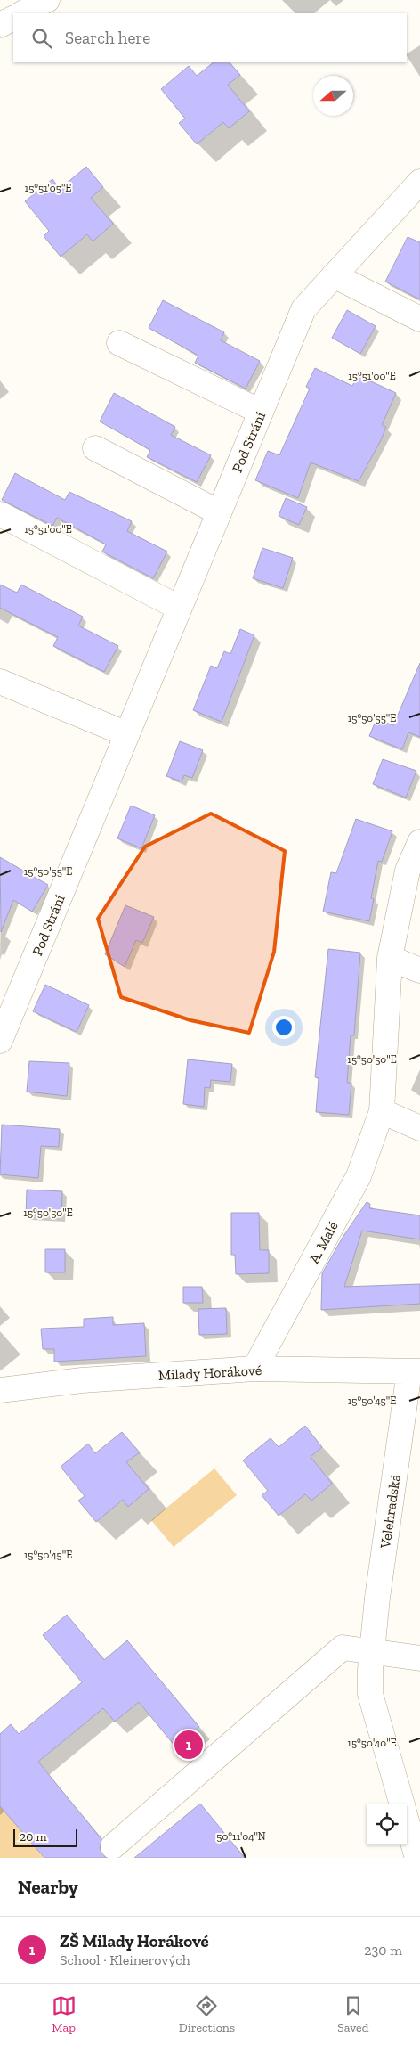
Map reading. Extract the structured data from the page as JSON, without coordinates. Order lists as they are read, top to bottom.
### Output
{
  "streets": {
    "street": [
      "Pod Strání",
      "A. Malé",
      "Milady Horákové",
      "Velehradská"
    ]
  },
  "crossings": [
    ["A. Malé", "Milady Horákové"],
    ["Milady Horákové", "Velehradská"]
  ],
  "scale_bar": "20 m",
  "north": "left",
  "page": {
    "search": "Search here",
    "pins": "1",
    "scale": "20 m",
    "heading": "Nearby",
    "list": [
      {
        "mark": "1",
        "name": "ZŠ Milady Horákové",
        "note": "School · Kleinerových",
        "value": "230 m"
      }
    ],
    "nav": ["Map", "Directions", "Saved"]
  },
  "coordinates": [
    "15°51'05\"E",
    "15°51'00\"E",
    "15°50'55\"E",
    "15°50'50\"E",
    "15°50'45\"E",
    "15°50'40\"E",
    "50°11'04\"N"
  ]
}
